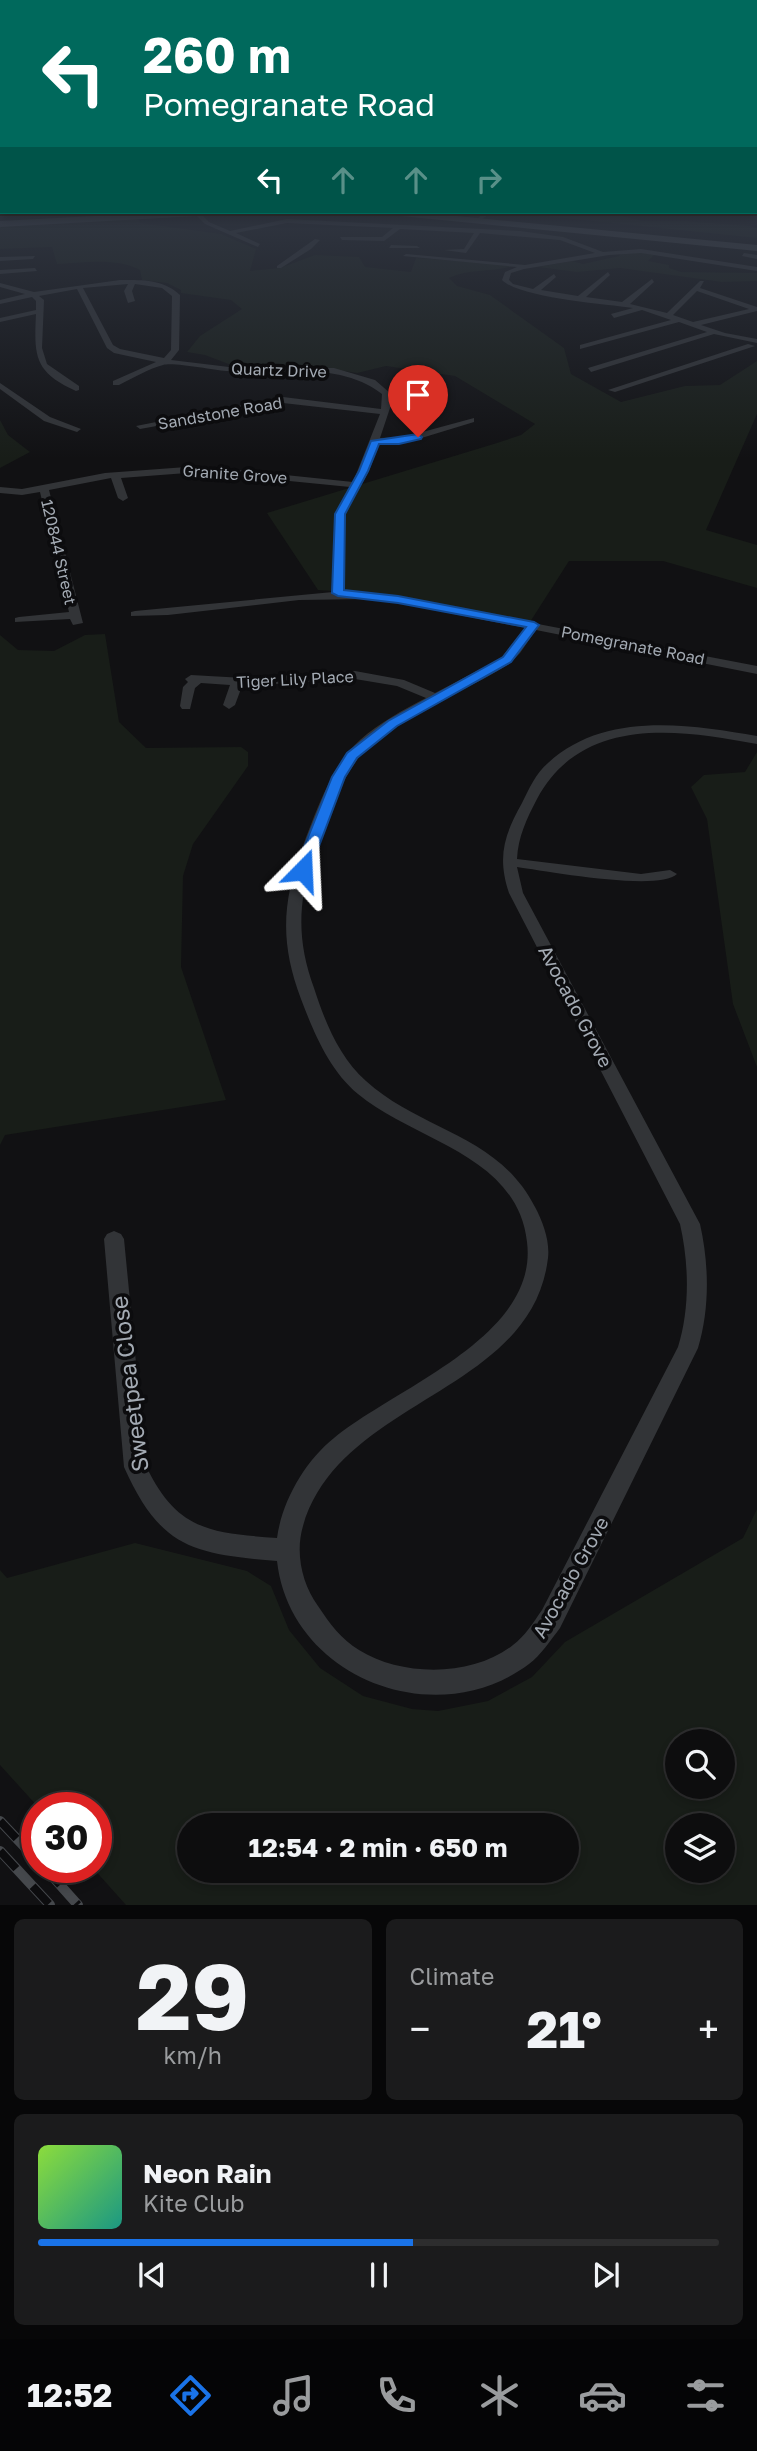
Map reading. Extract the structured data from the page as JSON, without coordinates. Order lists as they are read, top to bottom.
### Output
{
  "streets": {
    "street": [
      "Quartz Drive",
      "Sandstone Road",
      "Granite Grove",
      "120844 Street",
      "Pomegranate Road",
      "Tiger Lily Place",
      "Avocado Grove",
      "Sweetpea Close"
    ]
  },
  "crossings": [
    ["Granite Grove", "120844 Street"],
    ["Pomegranate Road", "Avocado Grove"],
    ["Tiger Lily Place", "Avocado Grove"],
    ["Avocado Grove", "Sweetpea Close"]
  ],
  "page": {
    "turn": ["260 m", "Pomegranate Road"],
    "limit": "30",
    "trip": "12:54 · 2 min · 650 m",
    "tile": [
      ["29", "km/h"],
      "Climate"
    ],
    "heat": ["−", "21°", "+"],
    "song": ["Neon Rain", "Kite Club"],
    "tabs": "12:52"
  }
}
